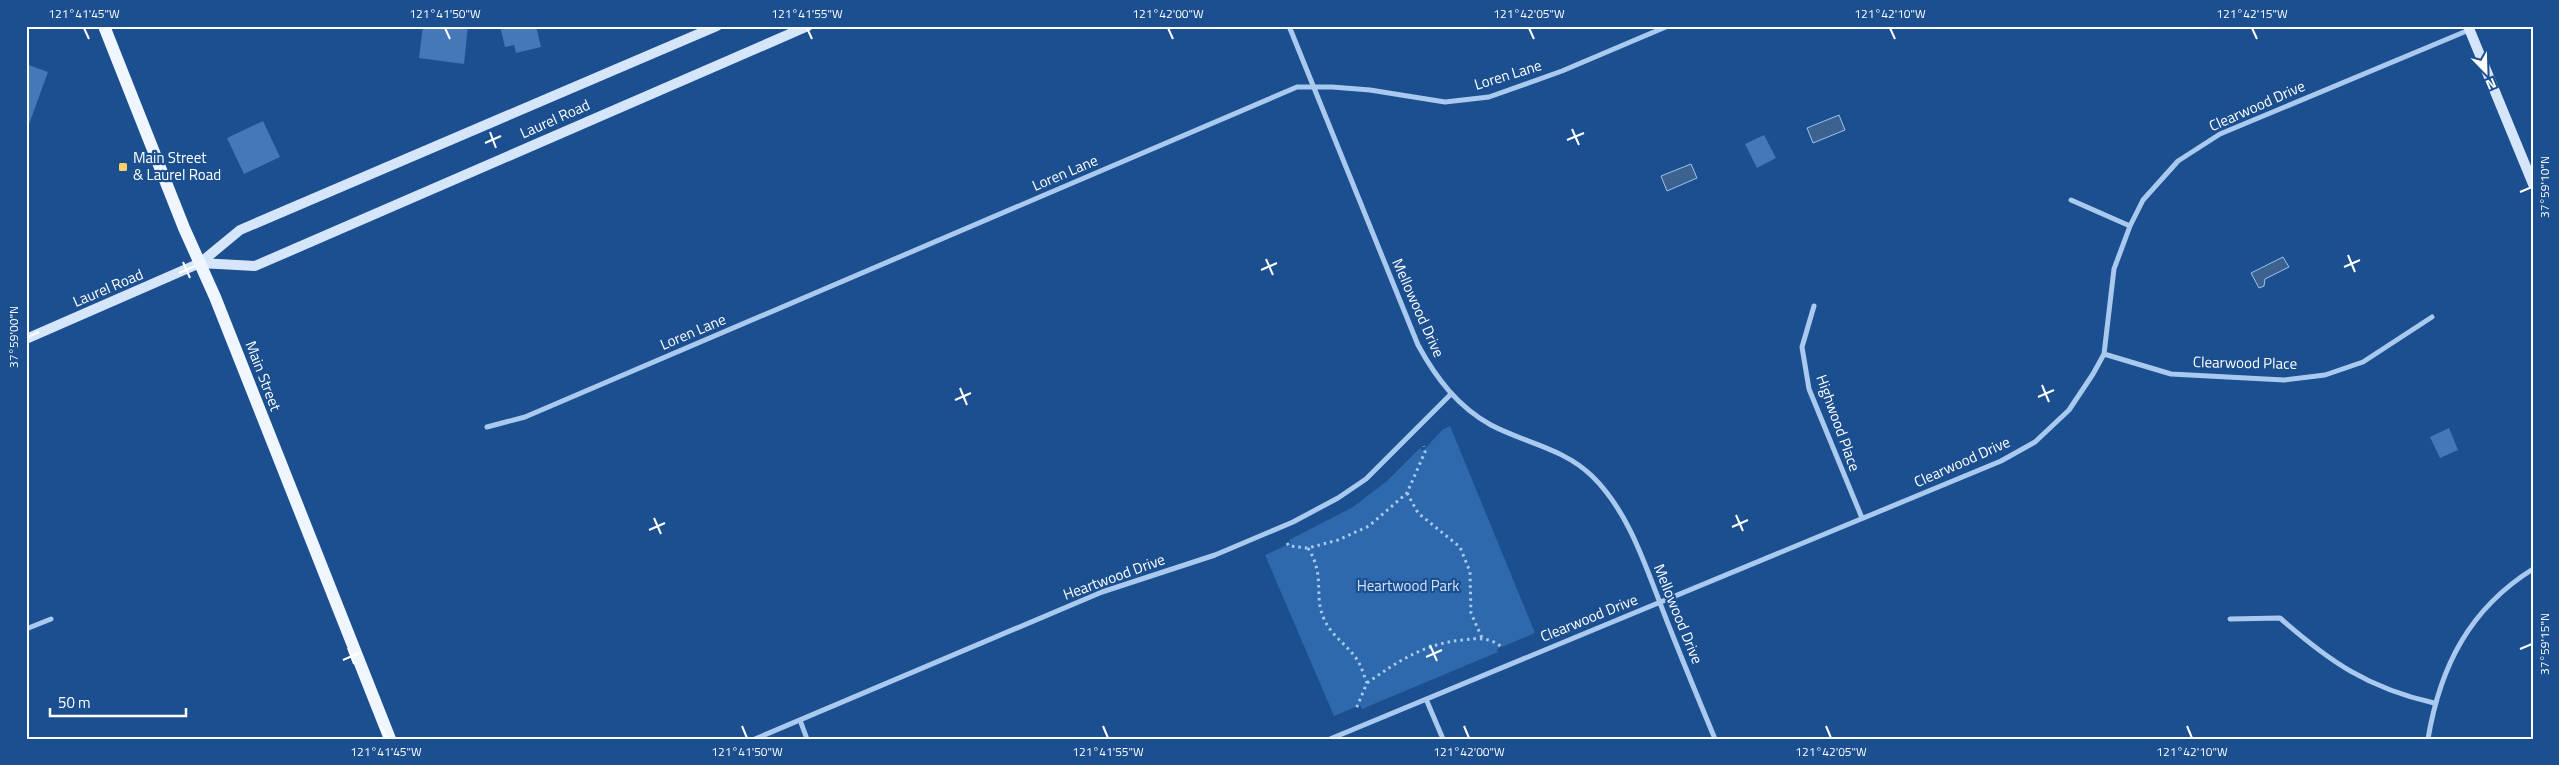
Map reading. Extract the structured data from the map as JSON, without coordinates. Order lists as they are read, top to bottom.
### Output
{
  "streets": {
    "main road": ["Laurel Road", "Main Street"],
    "street": [
      "Loren Lane",
      "Clearwood Drive",
      "Mellowood Drive",
      "Clearwood Place",
      "Highwood Place",
      "Heartwood Drive"
    ]
  },
  "crossings": [
    ["Loren Lane", "Mellowood Drive"],
    ["Clearwood Drive", "Mellowood Drive"],
    ["Clearwood Drive", "Clearwood Place"],
    ["Clearwood Drive", "Highwood Place"],
    ["Laurel Road", "Main Street"],
    ["Mellowood Drive", "Heartwood Drive"]
  ],
  "parks": ["Heartwood Park"],
  "places": {
    "transit": ["Main Street & Laurel Road"]
  },
  "scale_bar": "50 m",
  "north": "bottom right",
  "coordinates": [
    "121°41'45\"W",
    "121°41'50\"W",
    "121°41'55\"W",
    "121°42'00\"W",
    "121°42'05\"W",
    "121°42'10\"W",
    "121°42'15\"W",
    "37°59'10\"N",
    "37°59'00\"N",
    "37°59'15\"N"
  ]
}
